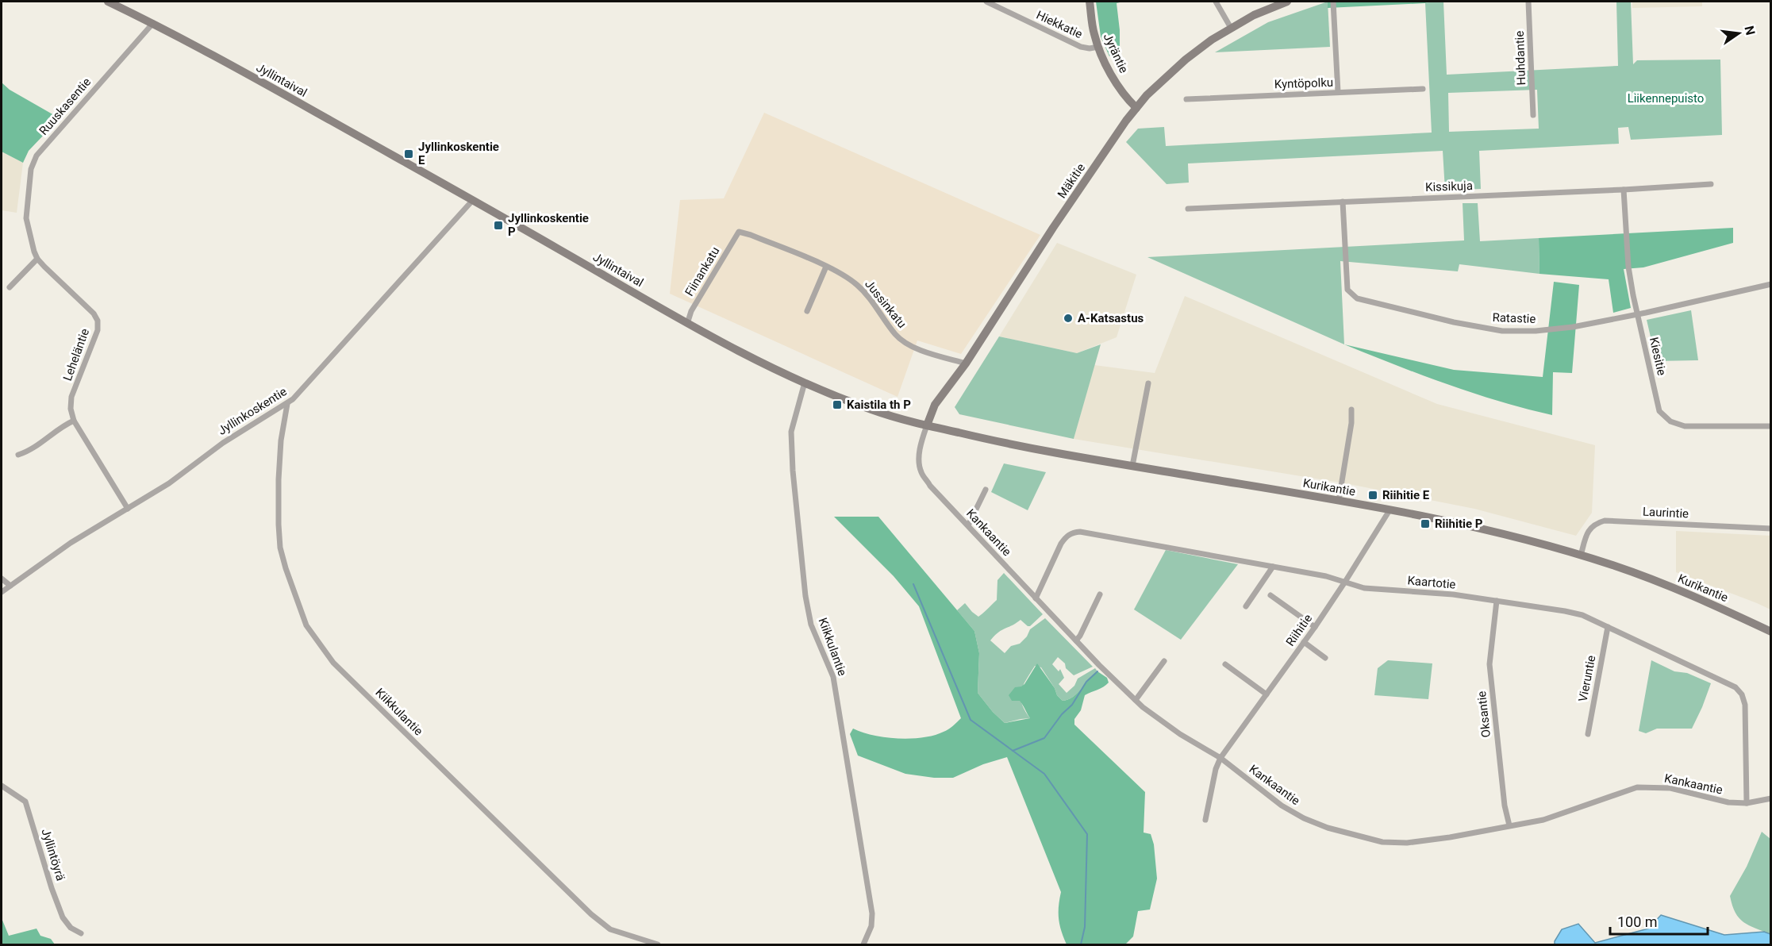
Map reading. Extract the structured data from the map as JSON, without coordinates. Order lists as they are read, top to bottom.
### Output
{
  "streets": {
    "street": [
      "Hiekkatie",
      "Jyräntie",
      "Huhdantie",
      "Jyllintaival",
      "Kyntöpolku",
      "Ruuskasentie",
      "Mäkitie",
      "Kissikuja",
      "Fiinankatu",
      "Jussinkatu",
      "Ratastie",
      "Leheläntie",
      "Kiesitie",
      "Jyllinkoskentie",
      "Kurikantie",
      "Laurintie",
      "Kankaantie",
      "Kaartotie",
      "Riihitie",
      "Kiikkulantie",
      "Vieruntie",
      "Oksantie",
      "Jyllintöyrä"
    ]
  },
  "crossings": [
    ["Hiekkatie", "Jyräntie"],
    ["Jyräntie", "Mäkitie"],
    ["Jyllintaival", "Ruuskasentie"],
    ["Jyllintaival", "Mäkitie"],
    ["Jyllintaival", "Fiinankatu"],
    ["Jyllintaival", "Jyllinkoskentie"],
    ["Jyllintaival", "Kurikantie"],
    ["Jyllintaival", "Kankaantie"],
    ["Jyllintaival", "Kiikkulantie"],
    ["Ruuskasentie", "Leheläntie"],
    ["Mäkitie", "Jussinkatu"],
    ["Mäkitie", "Kurikantie"],
    ["Mäkitie", "Kankaantie"],
    ["Kissikuja", "Ratastie"],
    ["Kissikuja", "Kiesitie"],
    ["Fiinankatu", "Jussinkatu"],
    ["Ratastie", "Kiesitie"],
    ["Leheläntie", "Jyllinkoskentie"],
    ["Jyllinkoskentie", "Kiikkulantie"],
    ["Kurikantie", "Laurintie"],
    ["Kurikantie", "Kankaantie"],
    ["Kurikantie", "Riihitie"],
    ["Kankaantie", "Kaartotie"],
    ["Kankaantie", "Riihitie"],
    ["Kankaantie", "Oksantie"],
    ["Kaartotie", "Riihitie"],
    ["Kaartotie", "Vieruntie"],
    ["Kaartotie", "Oksantie"]
  ],
  "parks": ["Liikennepuisto"],
  "places": {
    "transit": [
      "Jyllinkoskentie E",
      "Jyllinkoskentie P",
      "Kaistila th P",
      "Riihitie E",
      "Riihitie P"
    ],
    "other": ["A-Katsastus"]
  },
  "scale_bar": "100 m",
  "north": "right"
}
